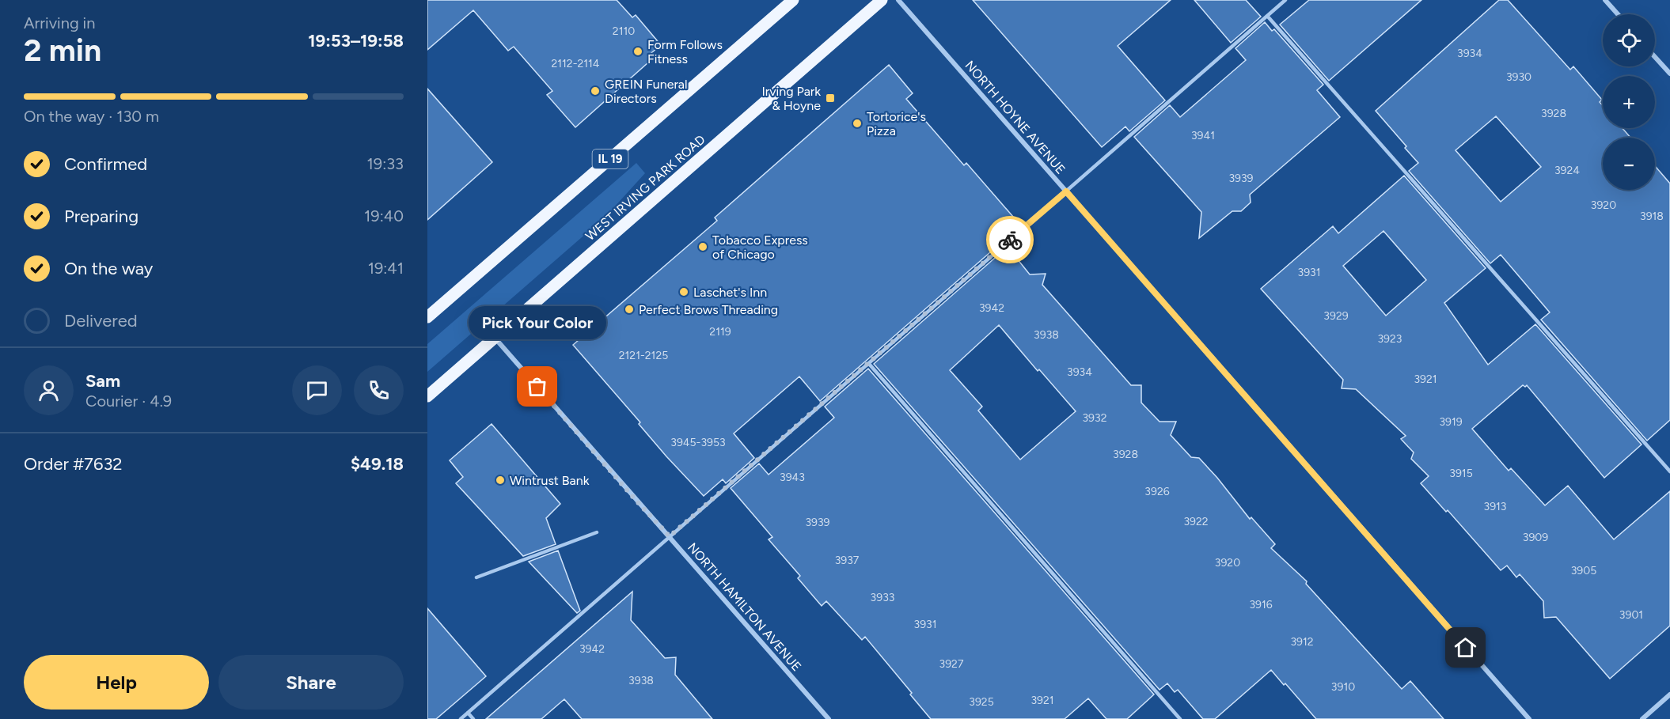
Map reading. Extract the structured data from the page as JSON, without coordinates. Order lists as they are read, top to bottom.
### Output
{
  "streets": {
    "main road": ["IL 19", "WEST IRVING PARK ROAD"],
    "street": ["NORTH HOYNE AVENUE", "NORTH HAMILTON AVENUE"]
  },
  "crossings": [
    ["WEST IRVING PARK ROAD", "NORTH HAMILTON AVENUE"]
  ],
  "places": {
    "other": [
      "Form Follows Fitness",
      "GREIN Funeral Directors",
      "Tortorice's Pizza",
      "Tobacco Express of Chicago",
      "Laschet's Inn",
      "Perfect Brows Threading",
      "Pick Your Color",
      "Wintrust Bank"
    ],
    "transit": ["Irving Park & Hoyne"]
  },
  "house_numbers": [
    "2110",
    "3934",
    "2112-2114",
    "3930",
    "3928",
    "3941",
    "3924",
    "3939",
    "3920",
    "3918",
    "3931",
    "3942",
    "3929",
    "2119",
    "3938",
    "3923",
    "2121-2125",
    "3934",
    "3921",
    "3932",
    "3919",
    "3945-3953",
    "3928",
    "3915",
    "3943",
    "3926",
    "3913",
    "3922",
    "3939",
    "3909",
    "3937",
    "3920",
    "3905",
    "3933",
    "3916",
    "3901",
    "3931",
    "3912",
    "3942",
    "3927",
    "3938",
    "3910",
    "3921",
    "3925"
  ],
  "page": {
    "heading": ["2 min", "Arriving in", "19:53–19:58"],
    "panel": [
      "Sam",
      "Courier · 4.9",
      "Order #7632",
      "$49.18"
    ],
    "map_buttons": ["+", "−"],
    "bar": "On the way · 130 m",
    "list": [
      ["Confirmed", "19:33"],
      ["Preparing", "19:40"],
      ["On the way", "19:41"],
      "Delivered"
    ],
    "bubble": "Pick Your Color",
    "buttons": ["Help", "Share"]
  }
}
